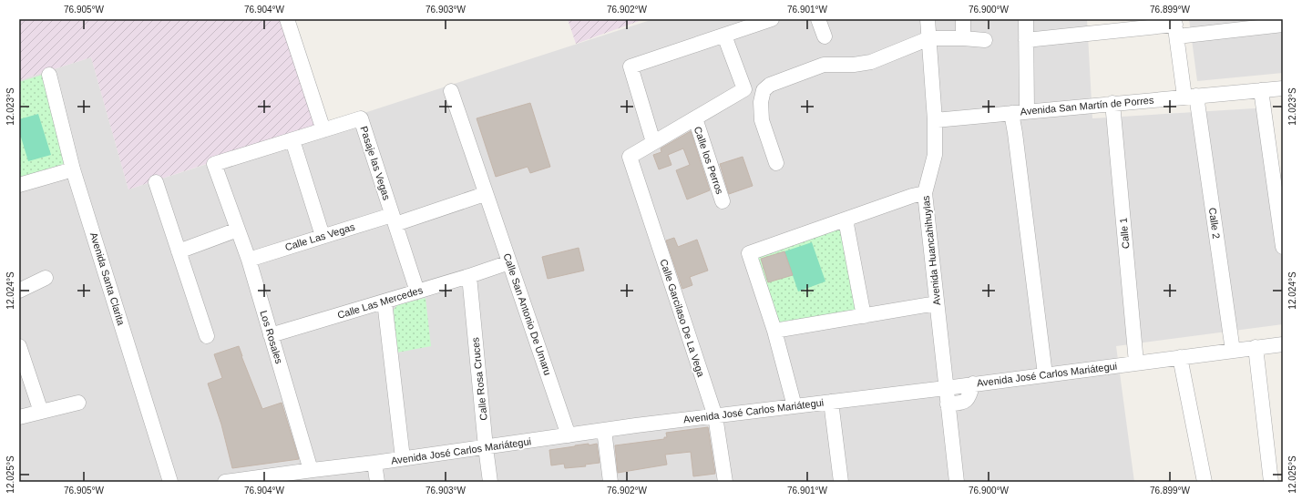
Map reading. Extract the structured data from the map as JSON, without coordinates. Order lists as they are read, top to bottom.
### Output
{
  "streets": {
    "street": [
      "Avenida San Martín de Porres",
      "Calle los Perros",
      "Pasaje las Vegas",
      "Calle 2",
      "Calle 1",
      "Calle Las Vegas",
      "Avenida Huancahihuylas",
      "Avenida Santa Clarita",
      "Calle Las Mercedes",
      "Calle San Antonio De Umaru",
      "Calle Garcilaso De La Vega",
      "Los Rosales",
      "Avenida José Carlos Mariátegui",
      "Calle Rosa Cruces"
    ]
  },
  "crossings": [
    ["Avenida San Martín de Porres", "Calle 2"],
    ["Avenida San Martín de Porres", "Calle 1"],
    ["Avenida San Martín de Porres", "Avenida Huancahihuylas"],
    ["Pasaje las Vegas", "Calle Las Vegas"],
    ["Pasaje las Vegas", "Calle Las Mercedes"],
    ["Pasaje las Vegas", "Los Rosales"],
    ["Calle 2", "Avenida José Carlos Mariátegui"],
    ["Calle 1", "Avenida José Carlos Mariátegui"],
    ["Calle Las Vegas", "Calle San Antonio De Umaru"],
    ["Calle Las Vegas", "Los Rosales"],
    ["Avenida Huancahihuylas", "Avenida José Carlos Mariátegui"],
    ["Calle Las Mercedes", "Calle San Antonio De Umaru"],
    ["Calle Las Mercedes", "Los Rosales"],
    ["Calle Las Mercedes", "Calle Rosa Cruces"],
    ["Calle San Antonio De Umaru", "Avenida José Carlos Mariátegui"],
    ["Calle Garcilaso De La Vega", "Avenida José Carlos Mariátegui"],
    ["Los Rosales", "Avenida José Carlos Mariátegui"],
    ["Avenida José Carlos Mariátegui", "Calle Rosa Cruces"]
  ],
  "coordinates": [
    "76.905°W",
    "76.904°W",
    "76.903°W",
    "76.902°W",
    "76.901°W",
    "76.900°W",
    "76.899°W",
    "12.023°S",
    "12.024°S",
    "12.025°S"
  ]
}
